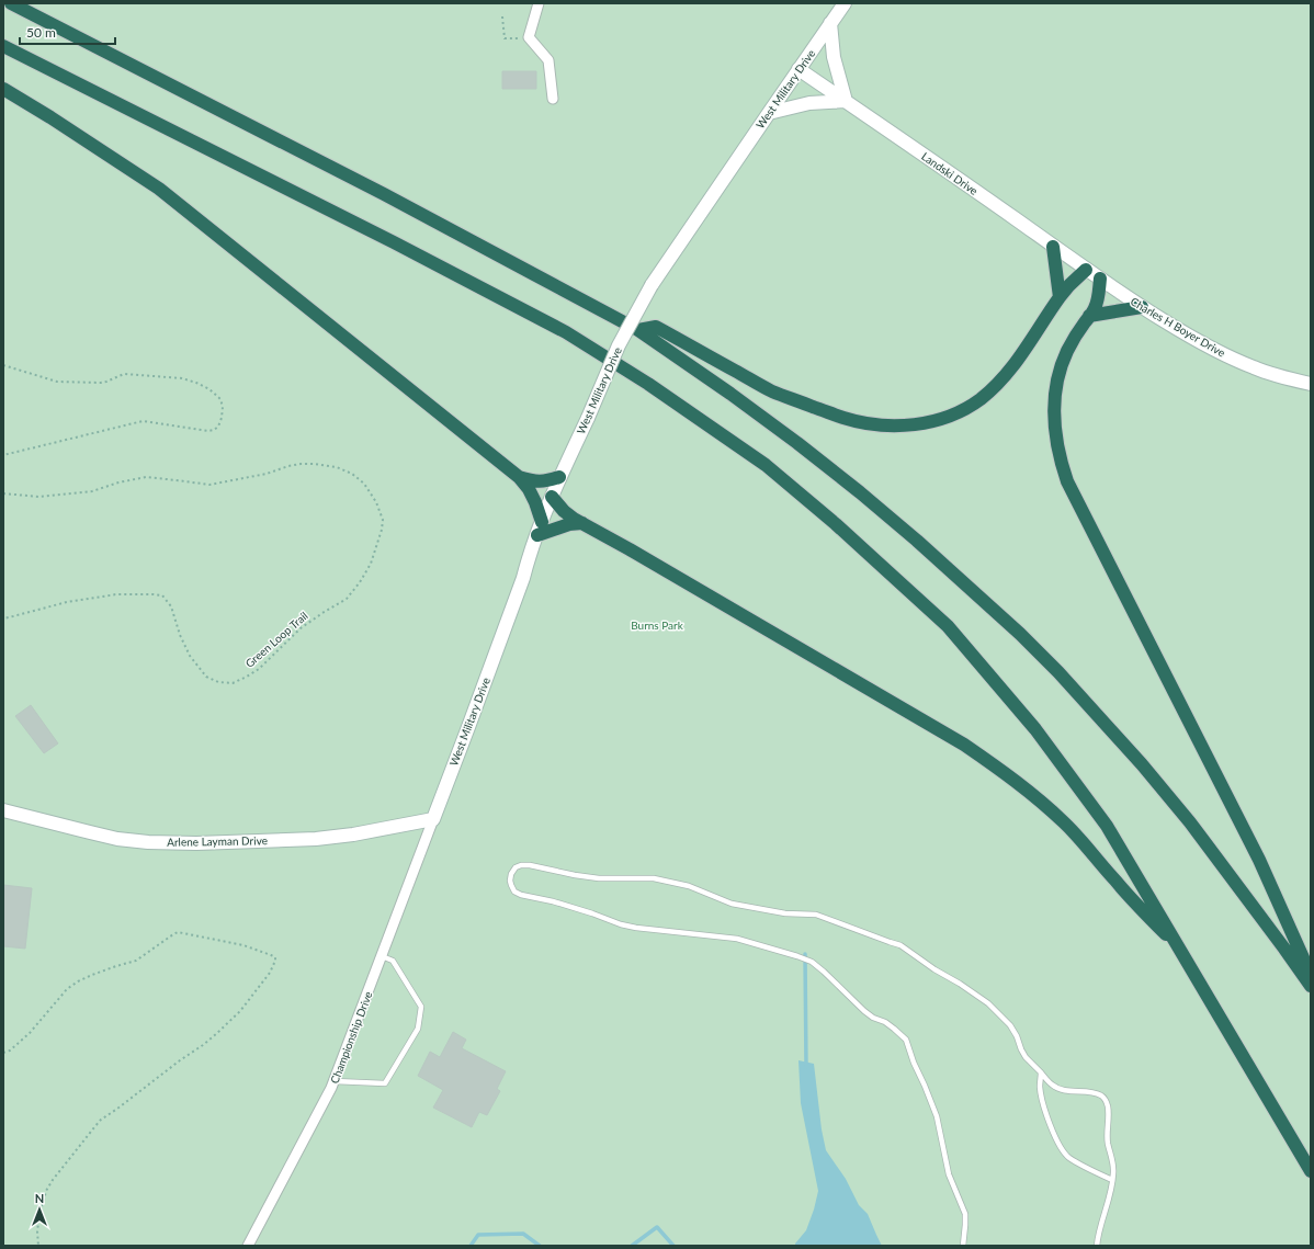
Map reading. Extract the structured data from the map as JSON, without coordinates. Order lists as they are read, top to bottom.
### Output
{
  "streets": {
    "street": [
      "West Military Drive",
      "Landski Drive",
      "Charles H Boyer Drive",
      "Arlene Layman Drive",
      "Championship Drive"
    ],
    "path": ["Green Loop Trail"]
  },
  "crossings": [
    ["West Military Drive", "Landski Drive"],
    ["West Military Drive", "Arlene Layman Drive"],
    ["West Military Drive", "Championship Drive"],
    ["Landski Drive", "Charles H Boyer Drive"],
    ["Arlene Layman Drive", "Championship Drive"]
  ],
  "parks": ["Burns Park"],
  "scale_bar": "50 m",
  "north": "top"
}
